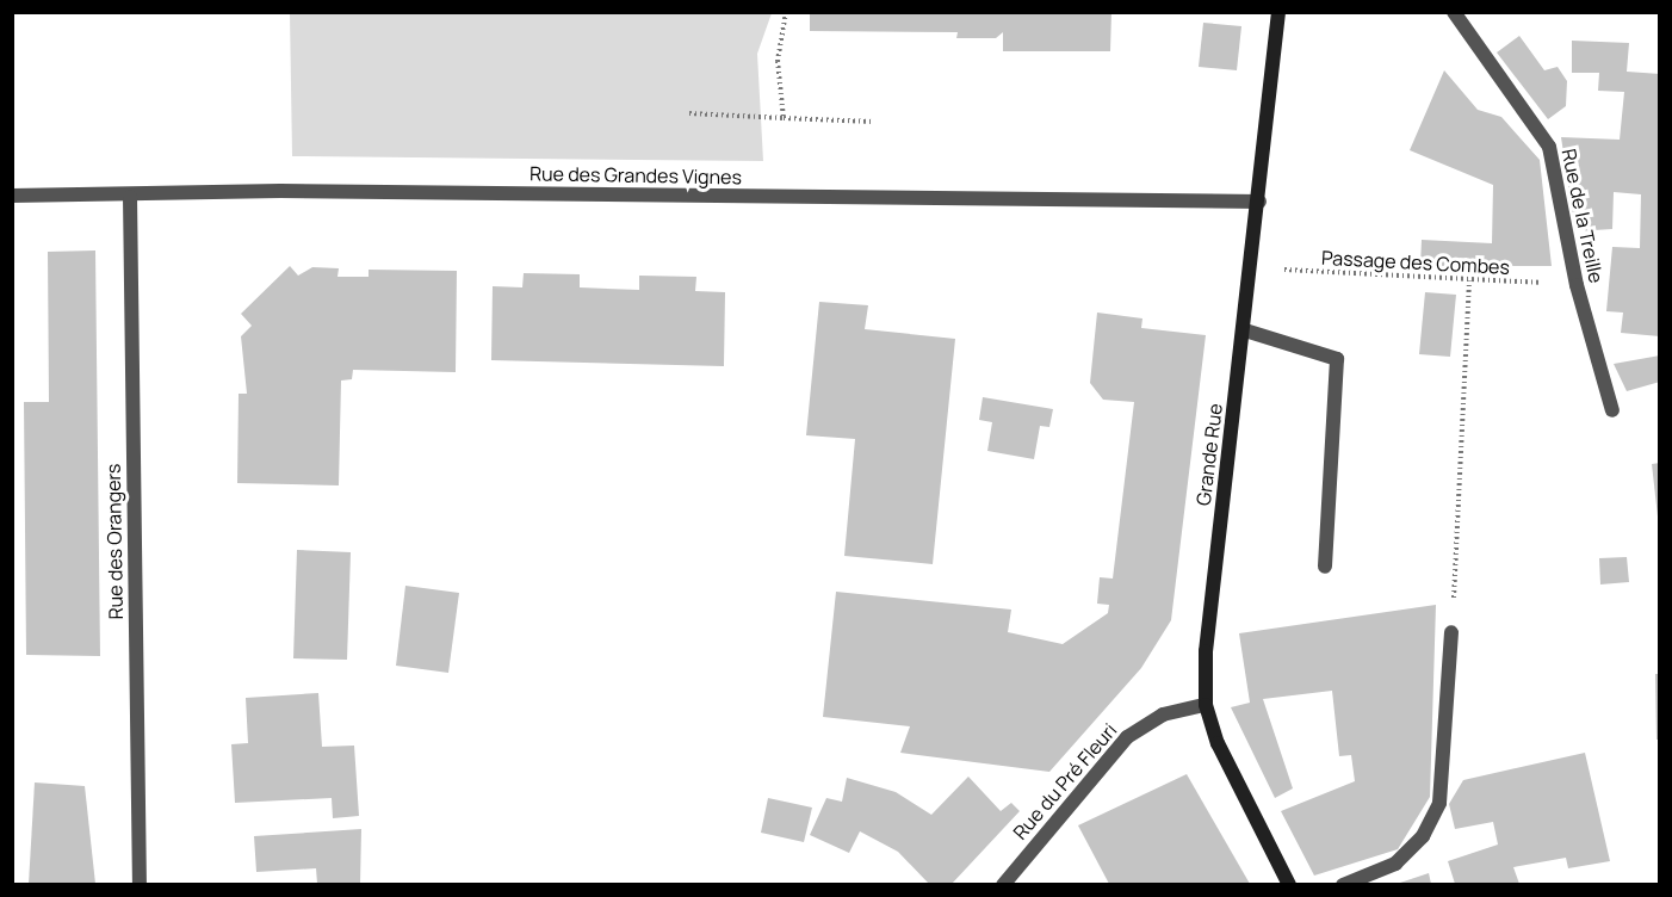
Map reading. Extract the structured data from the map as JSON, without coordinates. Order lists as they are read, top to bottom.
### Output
{
  "streets": {
    "street": [
      "Rue des Grandes Vignes",
      "Rue de la Treille",
      "Grande Rue",
      "Rue des Orangers",
      "Rue du Pré Fleuri"
    ],
    "path": ["Passage des Combes"]
  },
  "crossings": [
    ["Rue des Grandes Vignes", "Grande Rue"],
    ["Rue des Grandes Vignes", "Rue des Orangers"],
    ["Rue de la Treille", "Passage des Combes"],
    ["Passage des Combes", "Grande Rue"],
    ["Grande Rue", "Rue du Pré Fleuri"]
  ]
}
